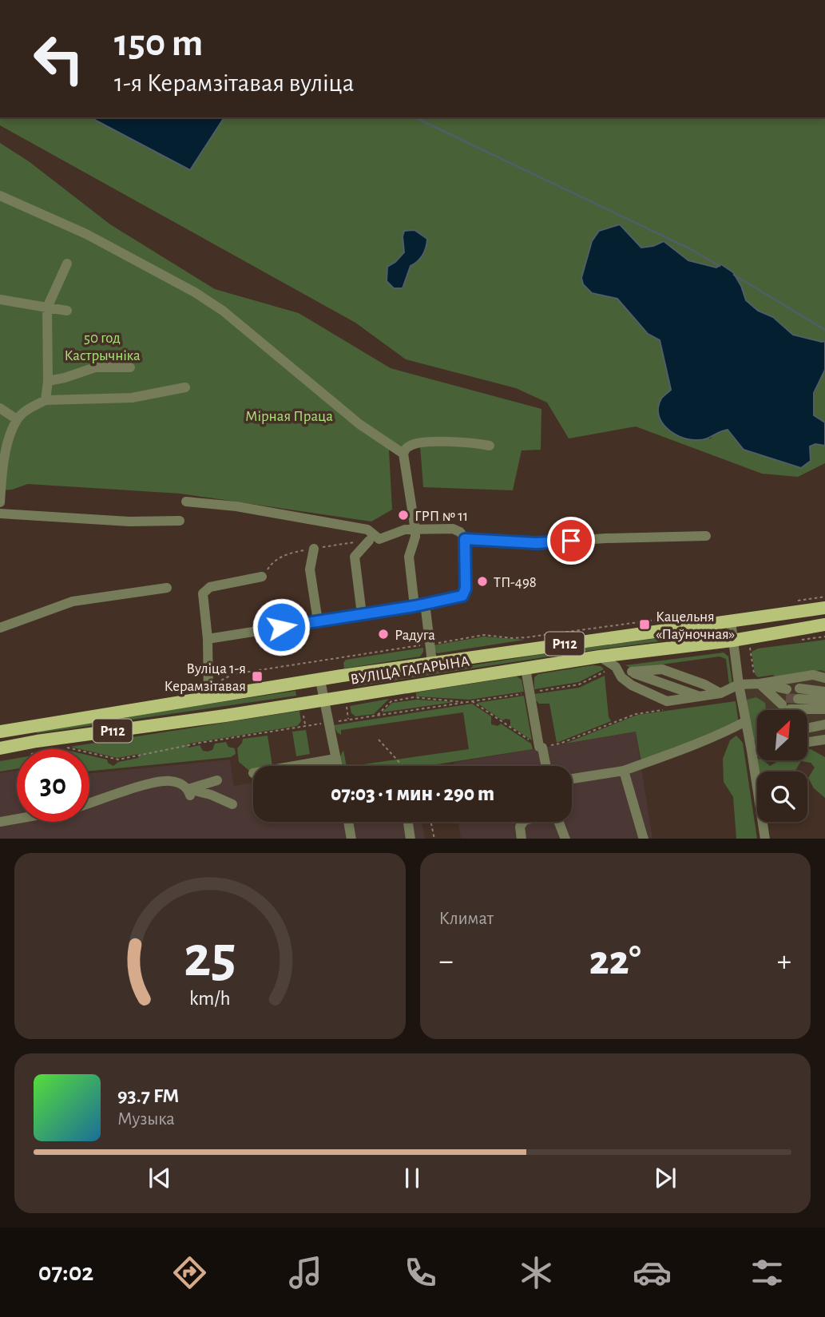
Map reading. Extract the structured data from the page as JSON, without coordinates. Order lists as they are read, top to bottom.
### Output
{
  "streets": {
    "main road": ["Р112", "ВУЛІЦА ГАГАРЫНА"]
  },
  "parks": ["50 год Кастрычніка", "Мірная Праца"],
  "places": {
    "other": ["ГРП № 11", "ТП-498", "Радуга"],
    "transit": ["Кацельня «Паўночная»", "Вуліца 1-я Керамзітавая"]
  },
  "north": "top right",
  "page": {
    "turn": ["150 m", "1-я Керамзітавая вуліца"],
    "limit": "30",
    "trip": "07:03 · 1 мин · 290 m",
    "tile": "Климат",
    "heat": ["−", "22°", "+"],
    "song": ["93.7 FM", "Музыка"],
    "tabs": "07:02",
    "gauge": ["25", "km/h"]
  }
}
